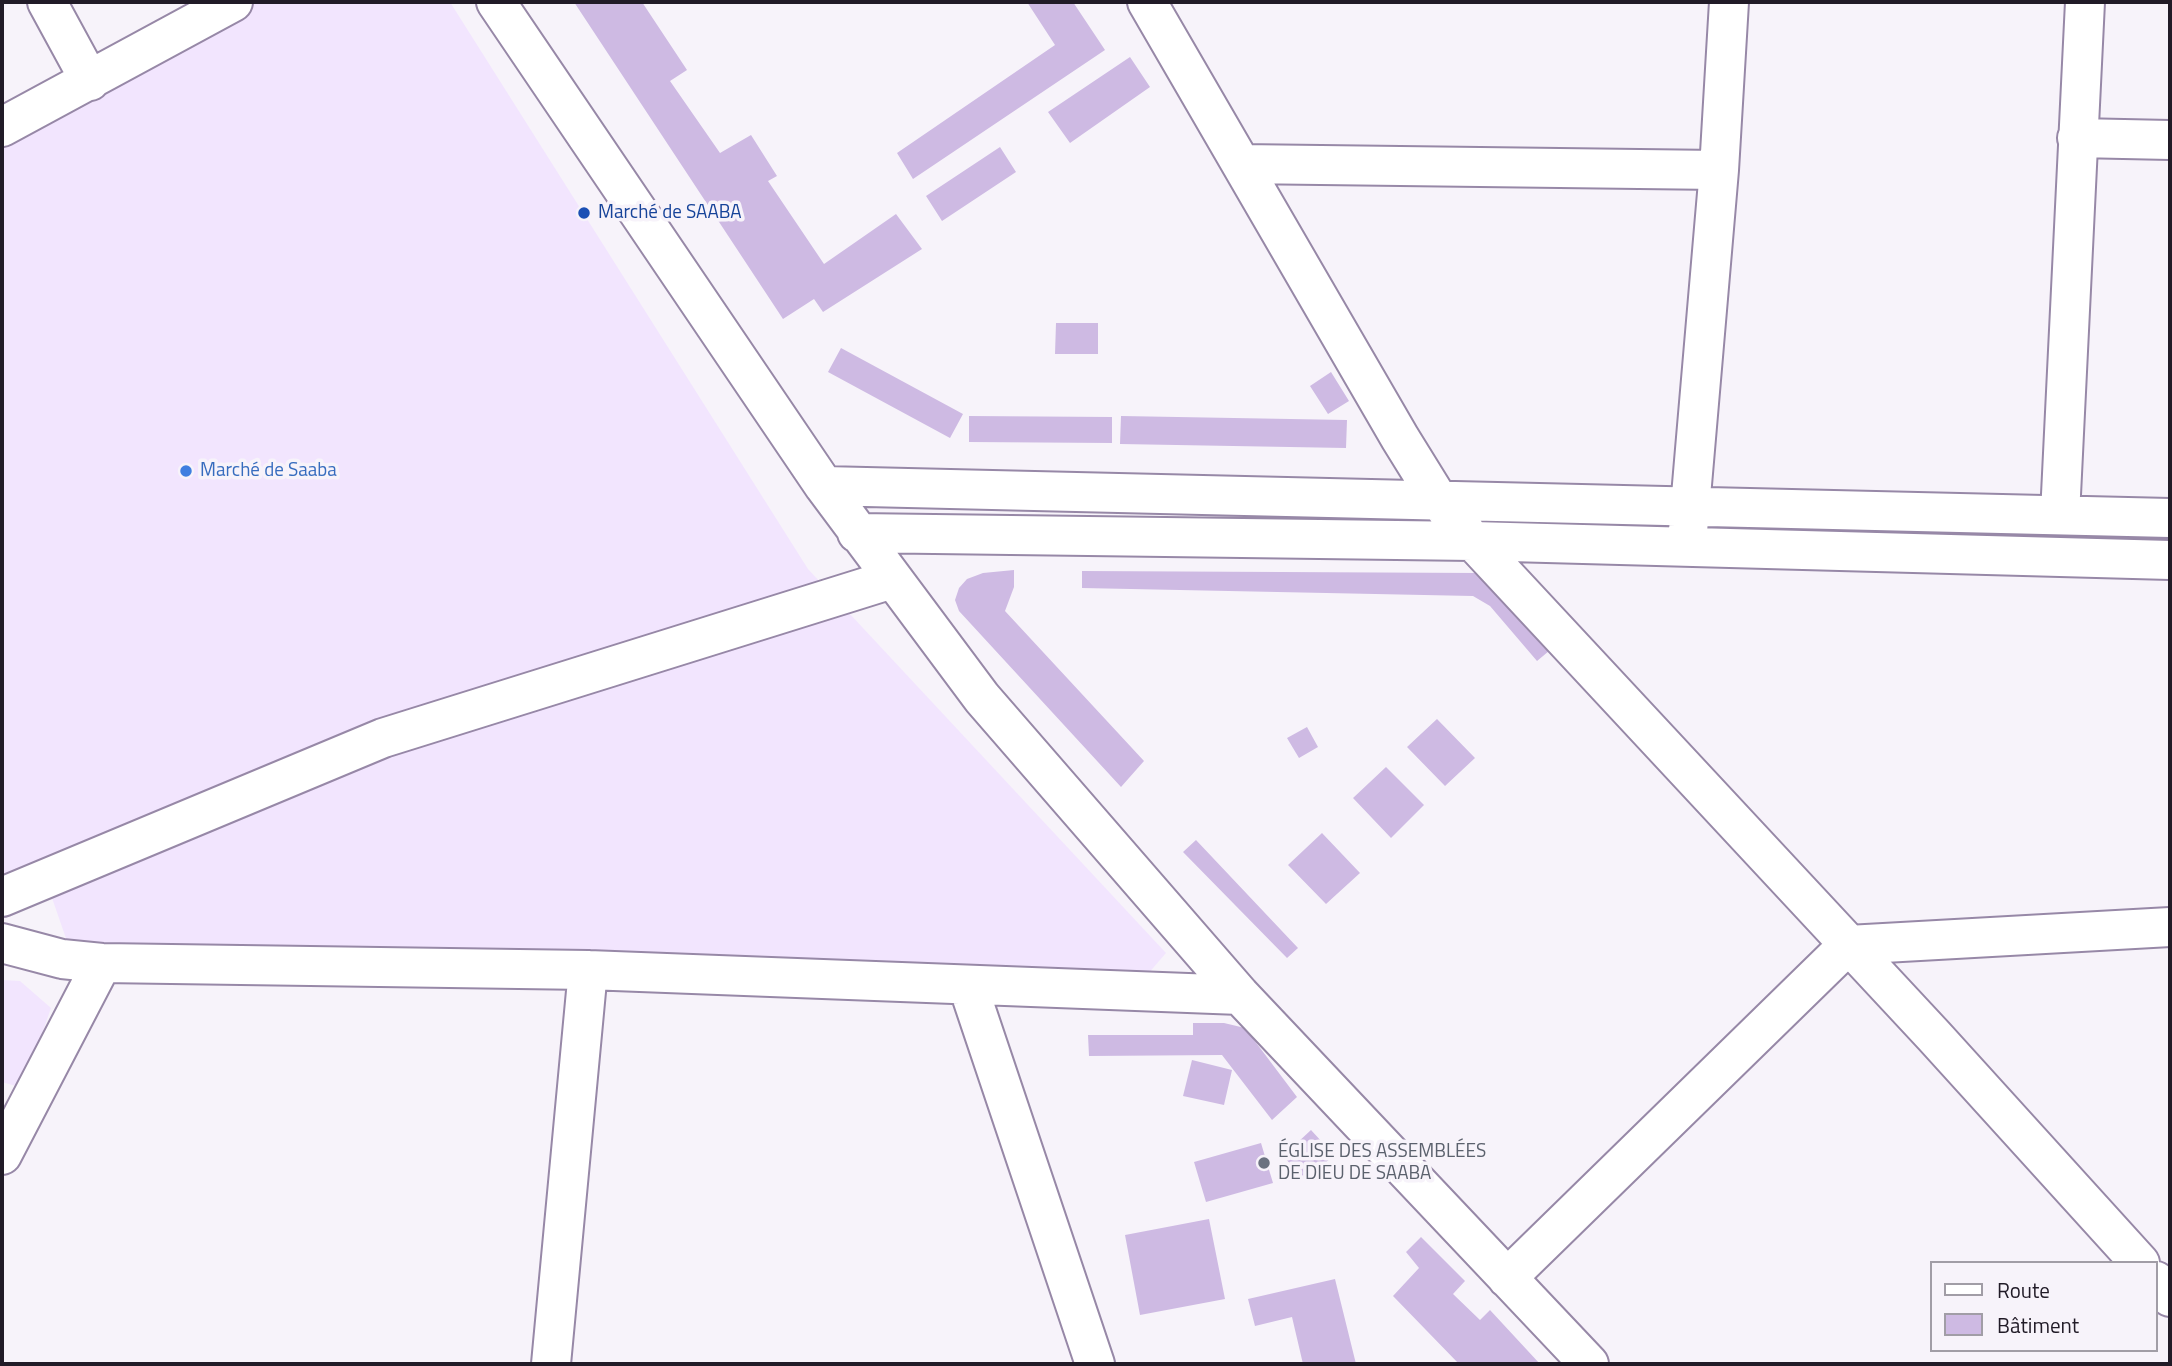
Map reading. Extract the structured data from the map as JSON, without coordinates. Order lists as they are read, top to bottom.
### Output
{
  "places": ["Marché de SAABA", "Marché de Saaba", "ÉGLISE DES ASSEMBLÉES DE DIEU DE SAABA"],
  "legend": ["Route", "Bâtiment"]
}
